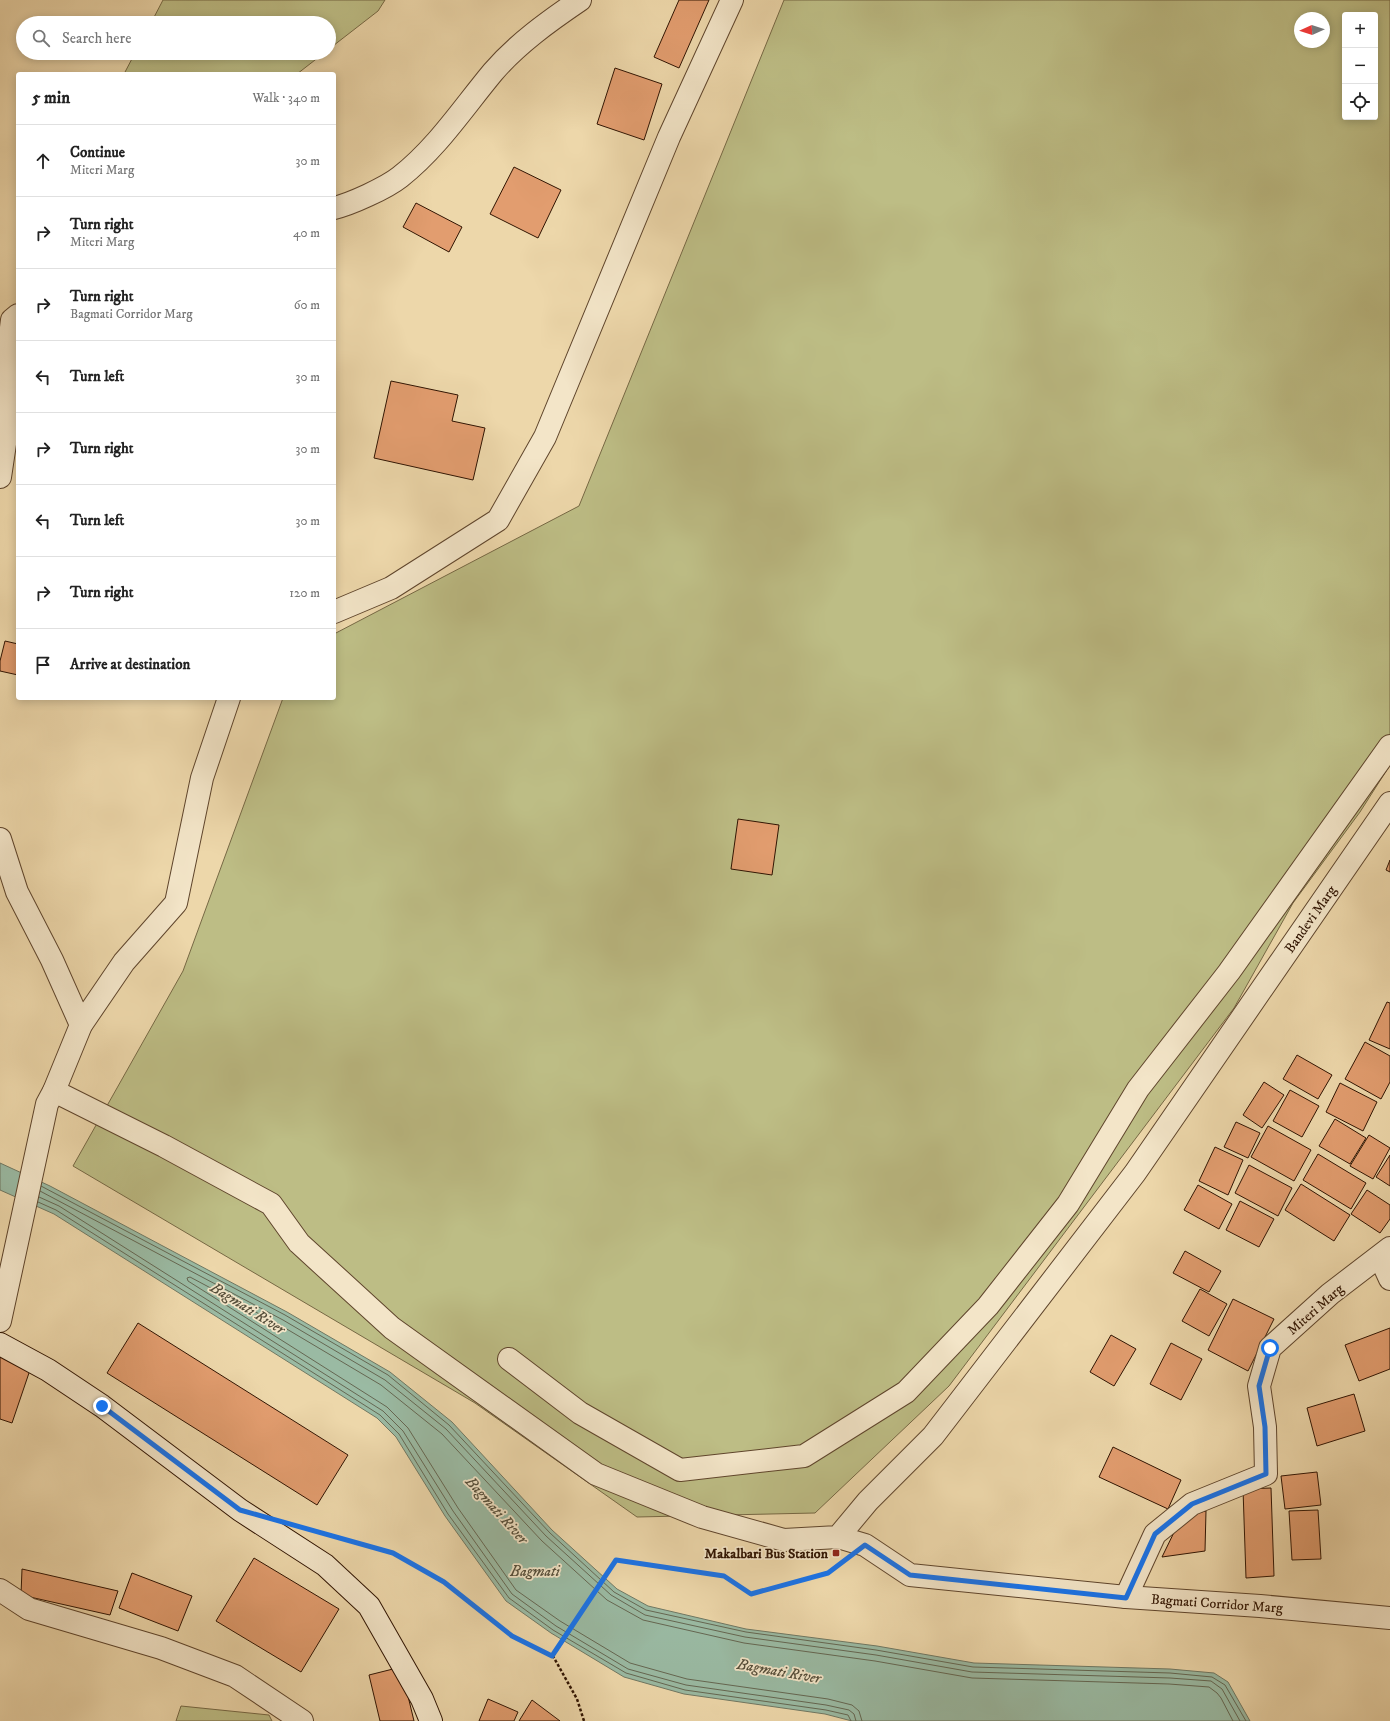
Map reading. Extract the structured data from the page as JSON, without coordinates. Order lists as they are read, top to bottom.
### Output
{
  "streets": {
    "street": ["Bandevi Marg", "Miteri Marg", "Bagmati Corridor Marg"]
  },
  "crossings": [
    ["Bandevi Marg", "Bagmati Corridor Marg"],
    ["Miteri Marg", "Bagmati Corridor Marg"]
  ],
  "water": ["Bagmati River", "Bagmati"],
  "places": {
    "transit": ["Makalbari Bus Station"]
  },
  "north": "left",
  "page": {
    "map_buttons": ["+", "−"],
    "search": "Search here",
    "heading": ["5 min", "Walk · 340 m"],
    "list": [
      ["Continue", "Miteri Marg", "30 m"],
      ["Turn right", "Miteri Marg", "40 m"],
      ["Turn right", "Bagmati Corridor Marg", "60 m"],
      ["Turn left", "30 m"],
      ["Turn right", "30 m"],
      ["Turn left", "30 m"],
      ["Turn right", "120 m"],
      "Arrive at destination"
    ]
  }
}
